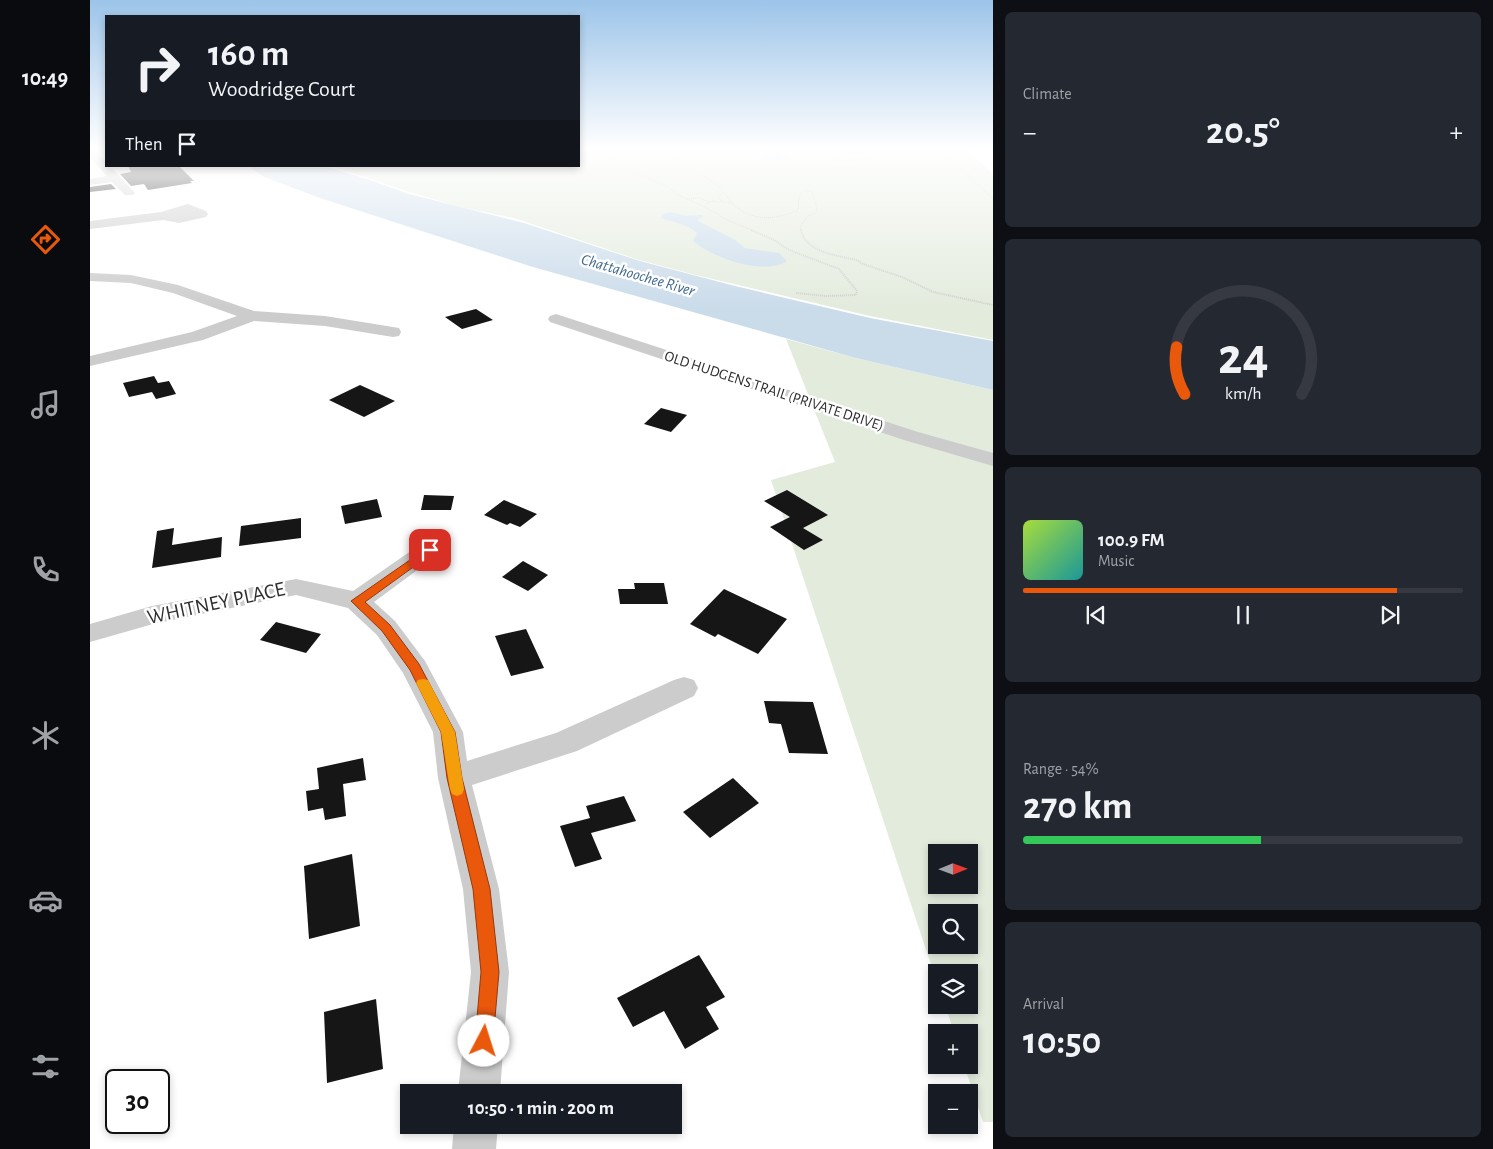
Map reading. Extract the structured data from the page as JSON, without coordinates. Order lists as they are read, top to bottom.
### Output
{
  "streets": {
    "street": ["OLD HUDGENS TRAIL (PRIVATE DRIVE)", "WHITNEY PLACE"]
  },
  "water": ["Chattahoochee River"],
  "north": "right",
  "page": {
    "tabs": "10:49",
    "tile": [
      "Climate",
      ["Range · 54%", "270 km"],
      ["Arrival", "10:50"]
    ],
    "turn": ["160 m", "Woodridge Court"],
    "heat": ["−", "20.5°", "+"],
    "then": "Then",
    "song": ["100.9 FM", "Music"],
    "map_buttons": ["+", "−"],
    "limit": "30",
    "trip": "10:50 · 1 min · 200 m",
    "gauge": ["24", "km/h"]
  }
}
